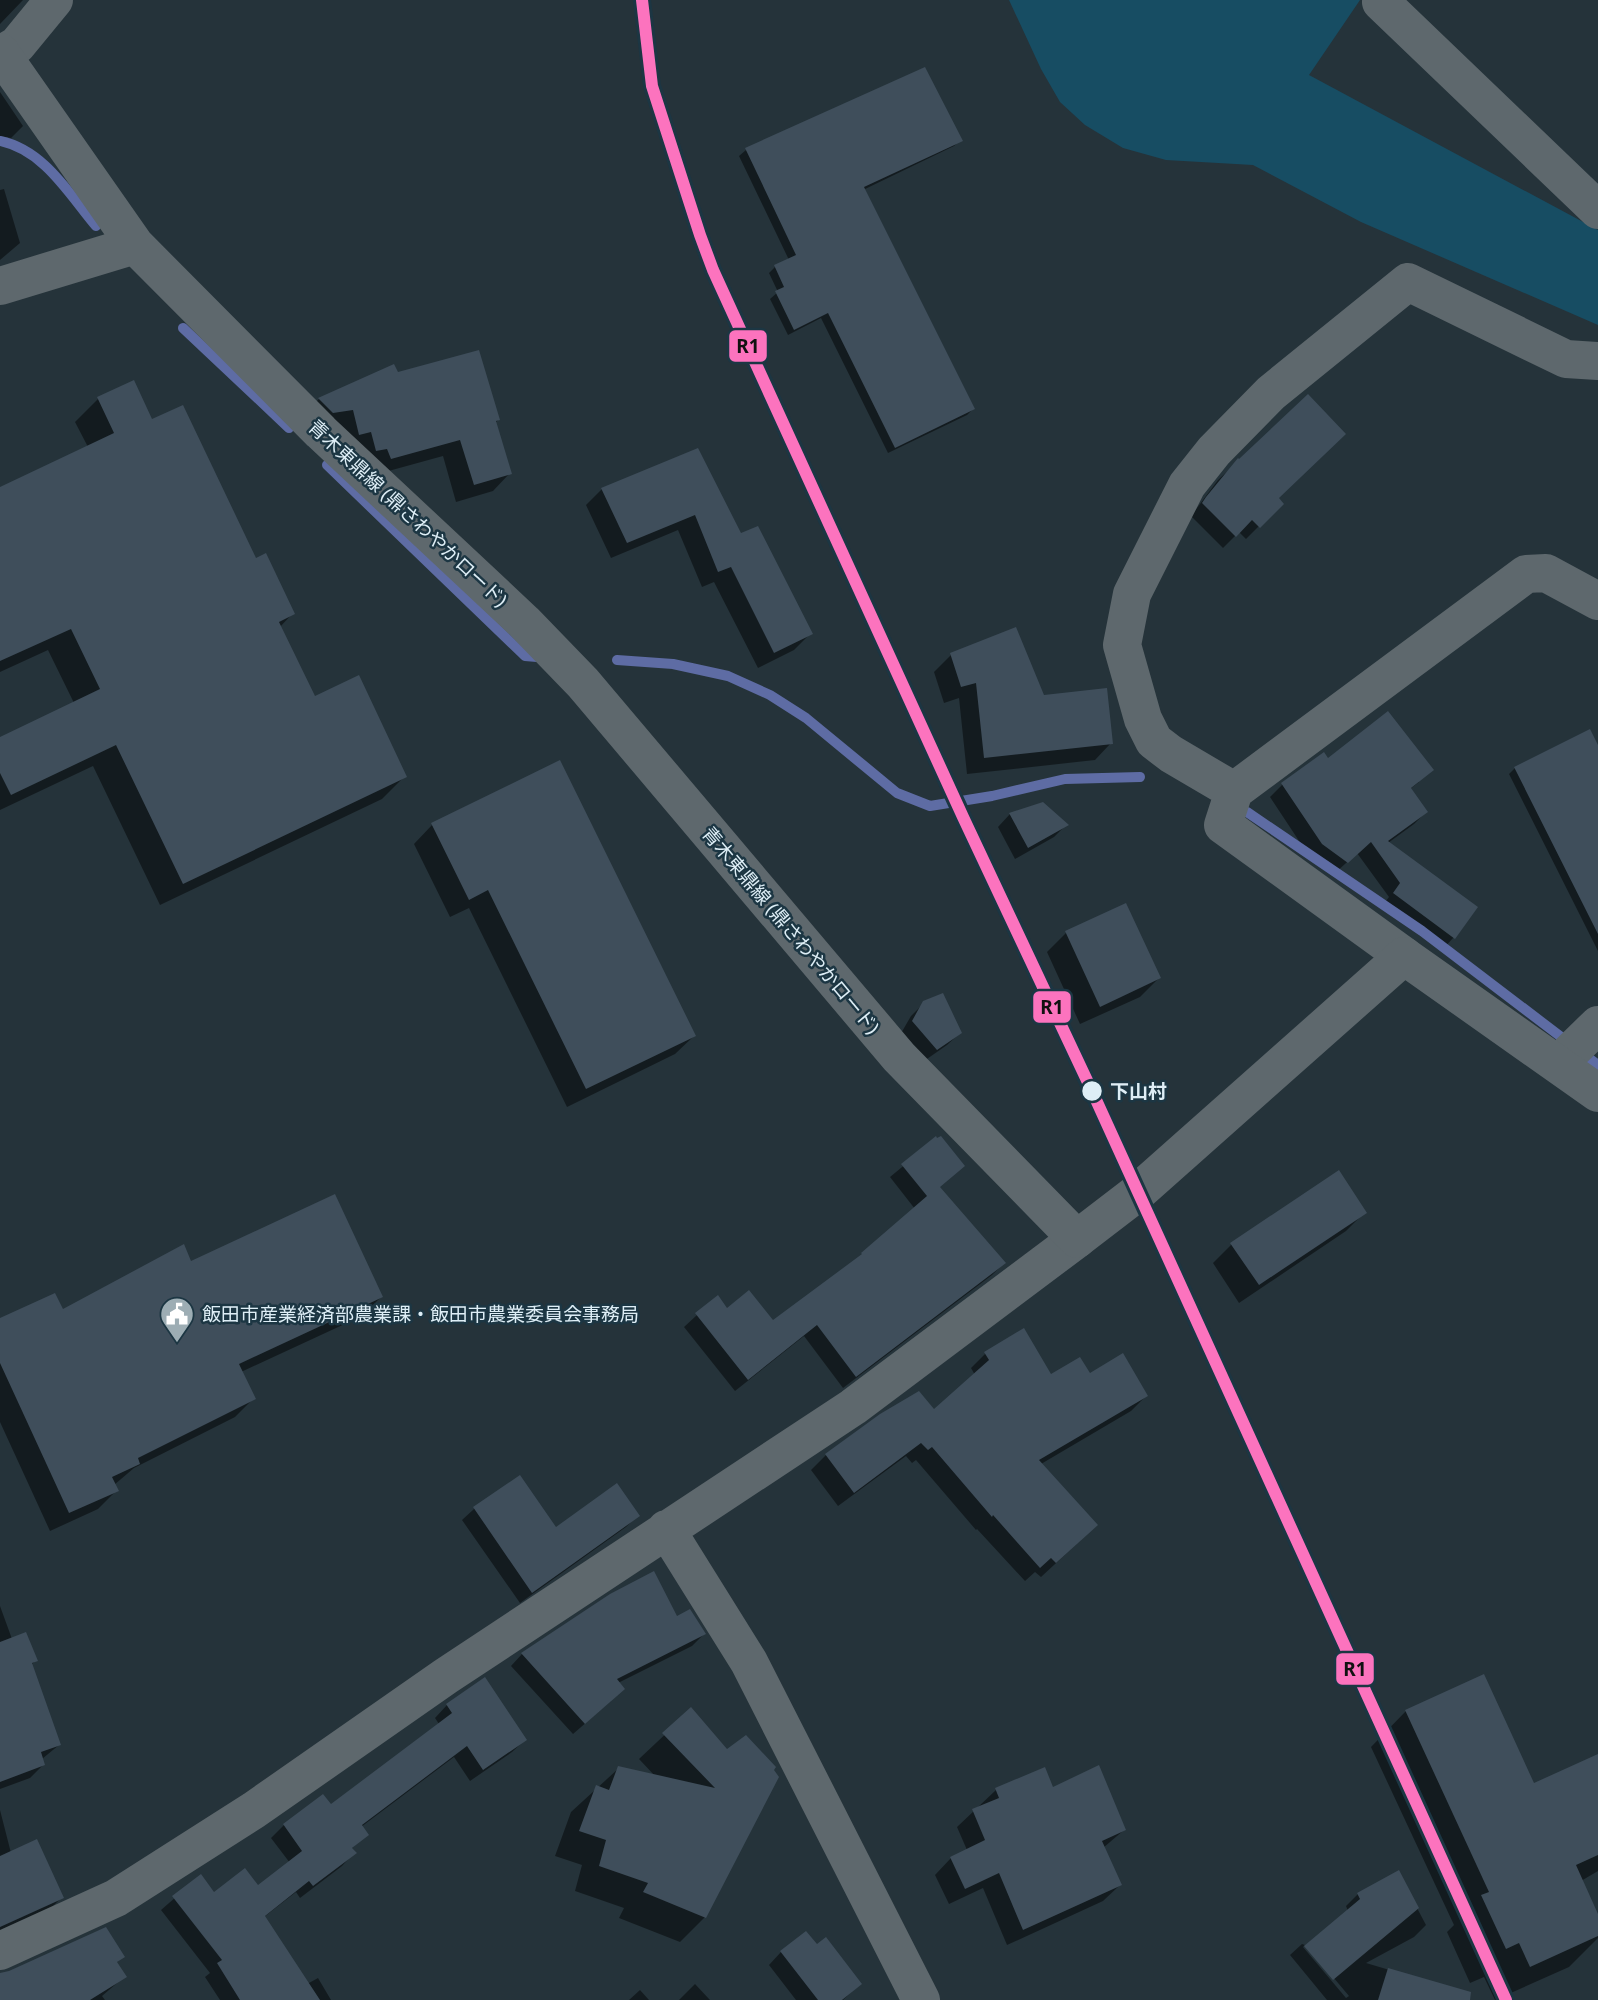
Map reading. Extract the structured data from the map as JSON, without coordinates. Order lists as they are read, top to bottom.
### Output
{
  "streets": {
    "street": ["青木東鼎線 (鼎さわやかロード)"]
  },
  "places": {
    "other": ["下山村"],
    "public building": ["飯田市産業経済部農業課・飯田市農業委員会事務局"]
  },
  "lines": ["transit line R1"]
}
